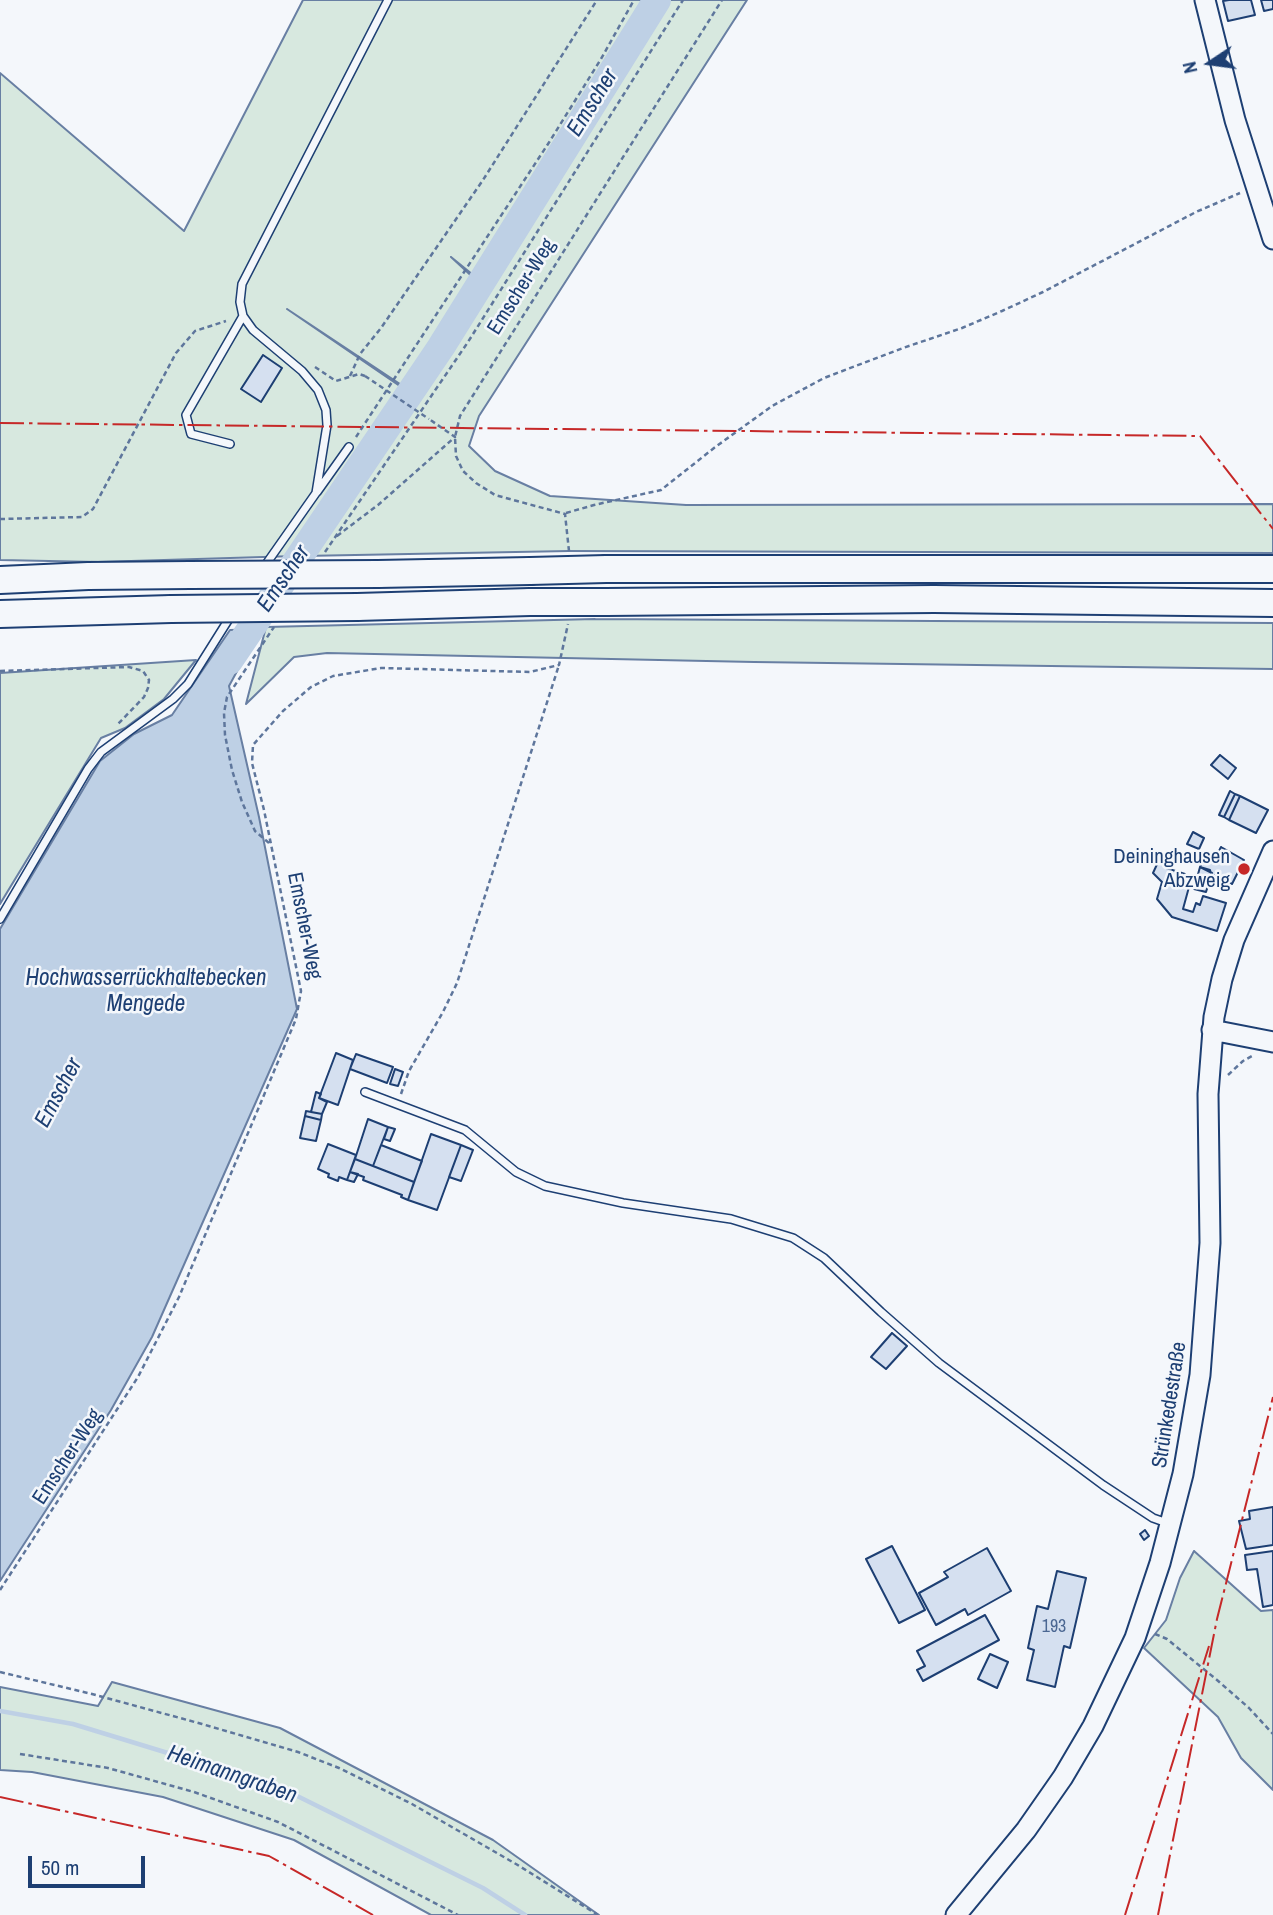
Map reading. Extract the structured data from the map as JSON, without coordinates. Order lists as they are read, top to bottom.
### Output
{
  "streets": {
    "main road": ["Strünkedestraße"],
    "path": ["Emscher-Weg"]
  },
  "water": ["Emscher", "Hochwasserrückhaltebecken Mengede", "Heimanngraben"],
  "places": ["Deininghausen Abzweig"],
  "house_numbers": ["193"],
  "scale_bar": "50 m",
  "north": "left"
}
